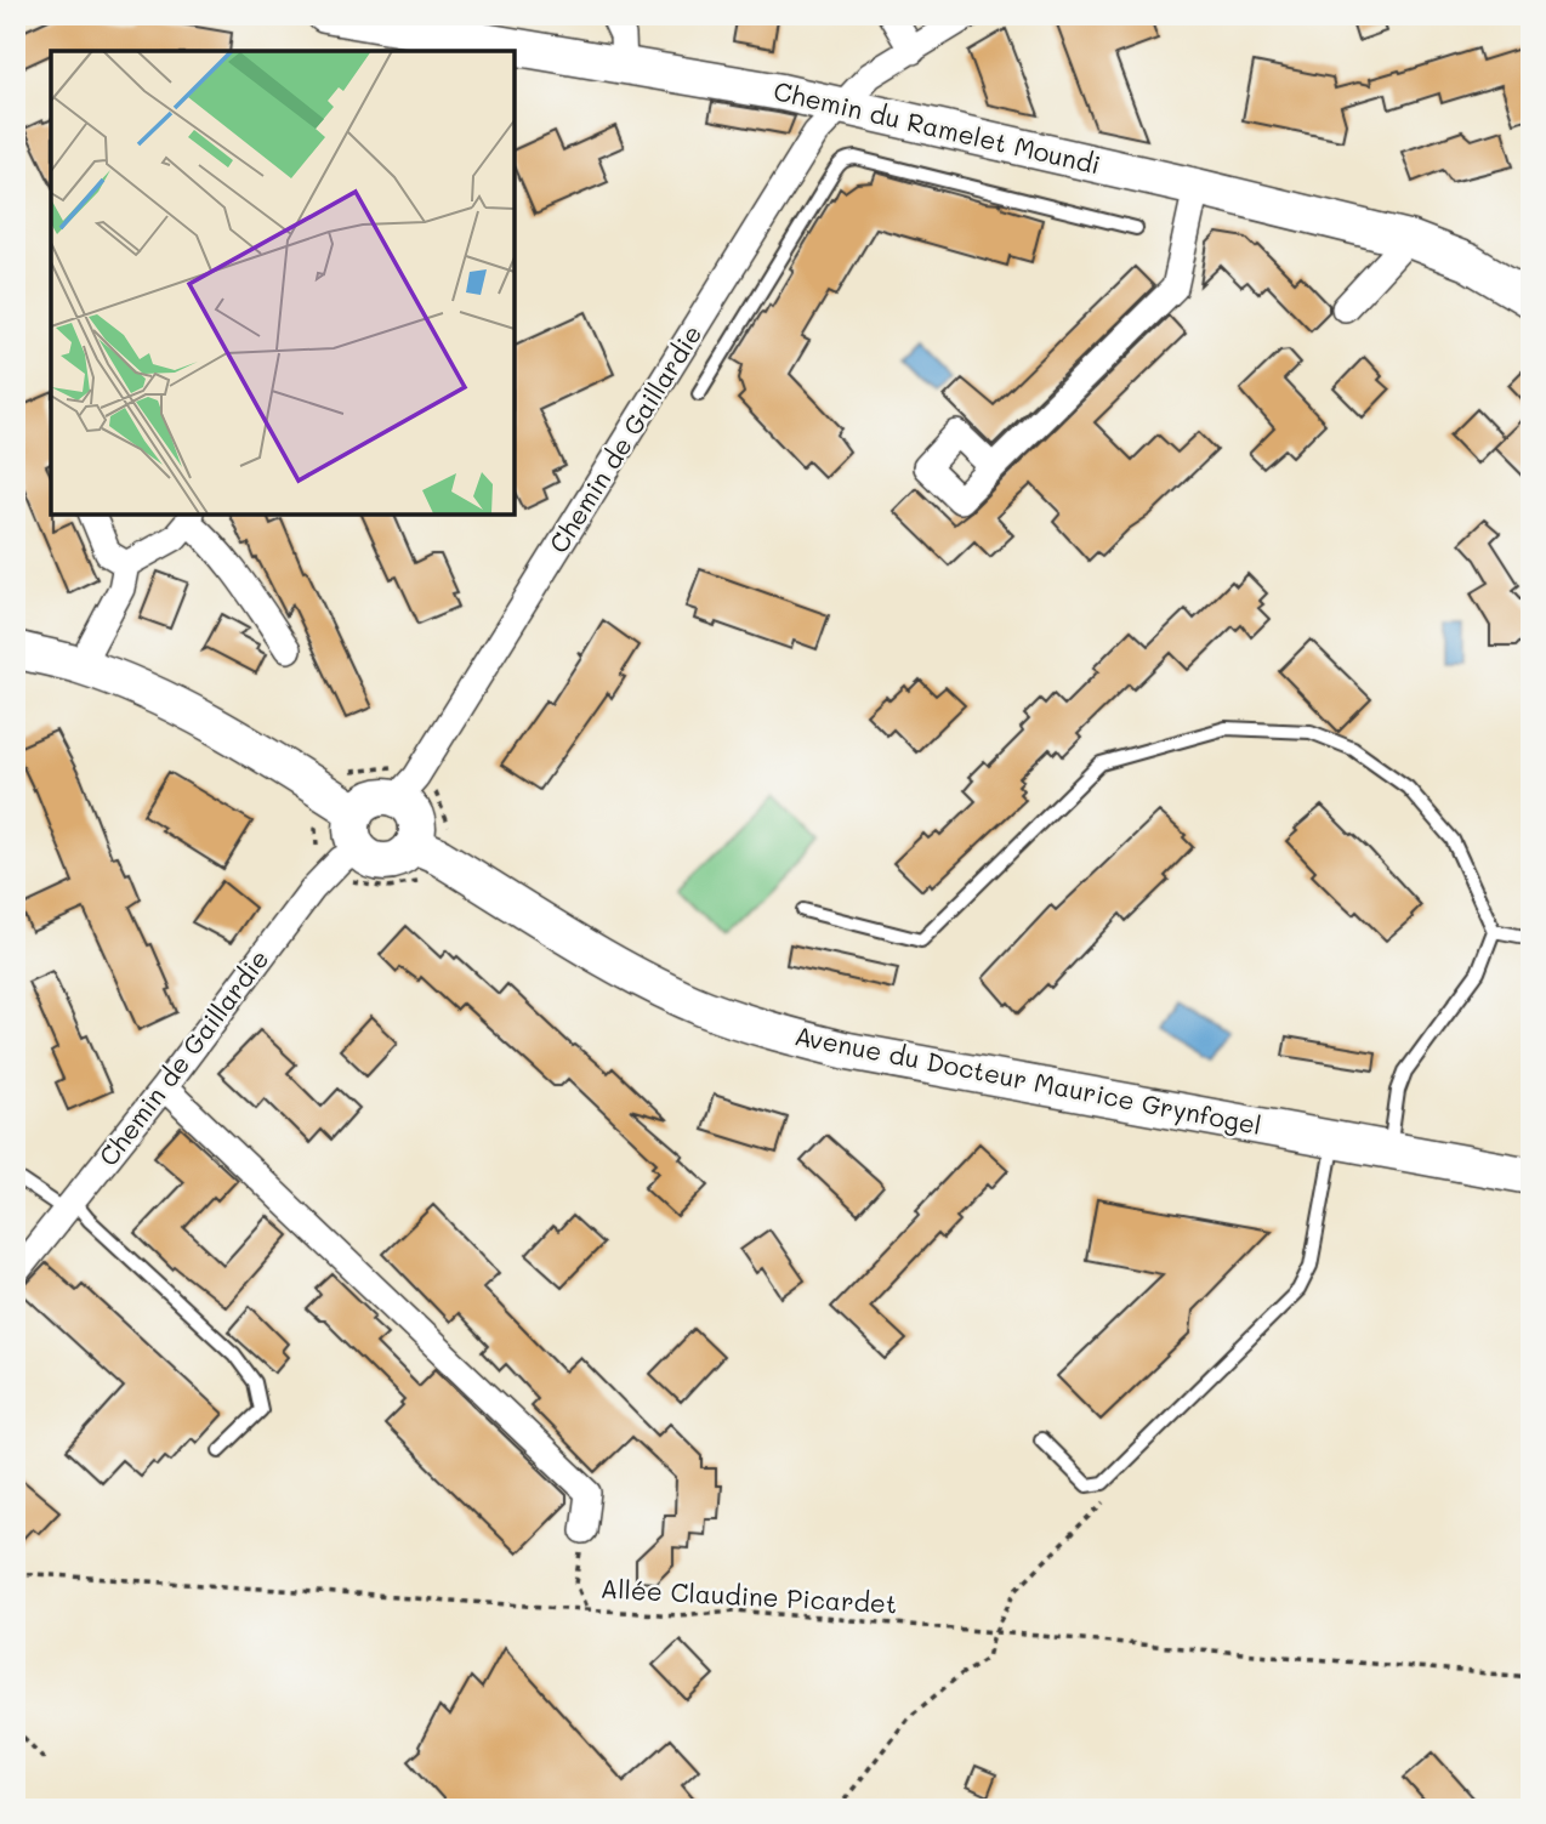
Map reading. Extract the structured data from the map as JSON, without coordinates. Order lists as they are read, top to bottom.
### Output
{
  "streets": {
    "street": ["Chemin du Ramelet Moundi", "Chemin de Gaillardie", "Avenue du Docteur Maurice Grynfogel"],
    "path": ["Allée Claudine Picardet"]
  },
  "crossings": [
    ["Chemin du Ramelet Moundi", "Chemin de Gaillardie"]
  ]
}
